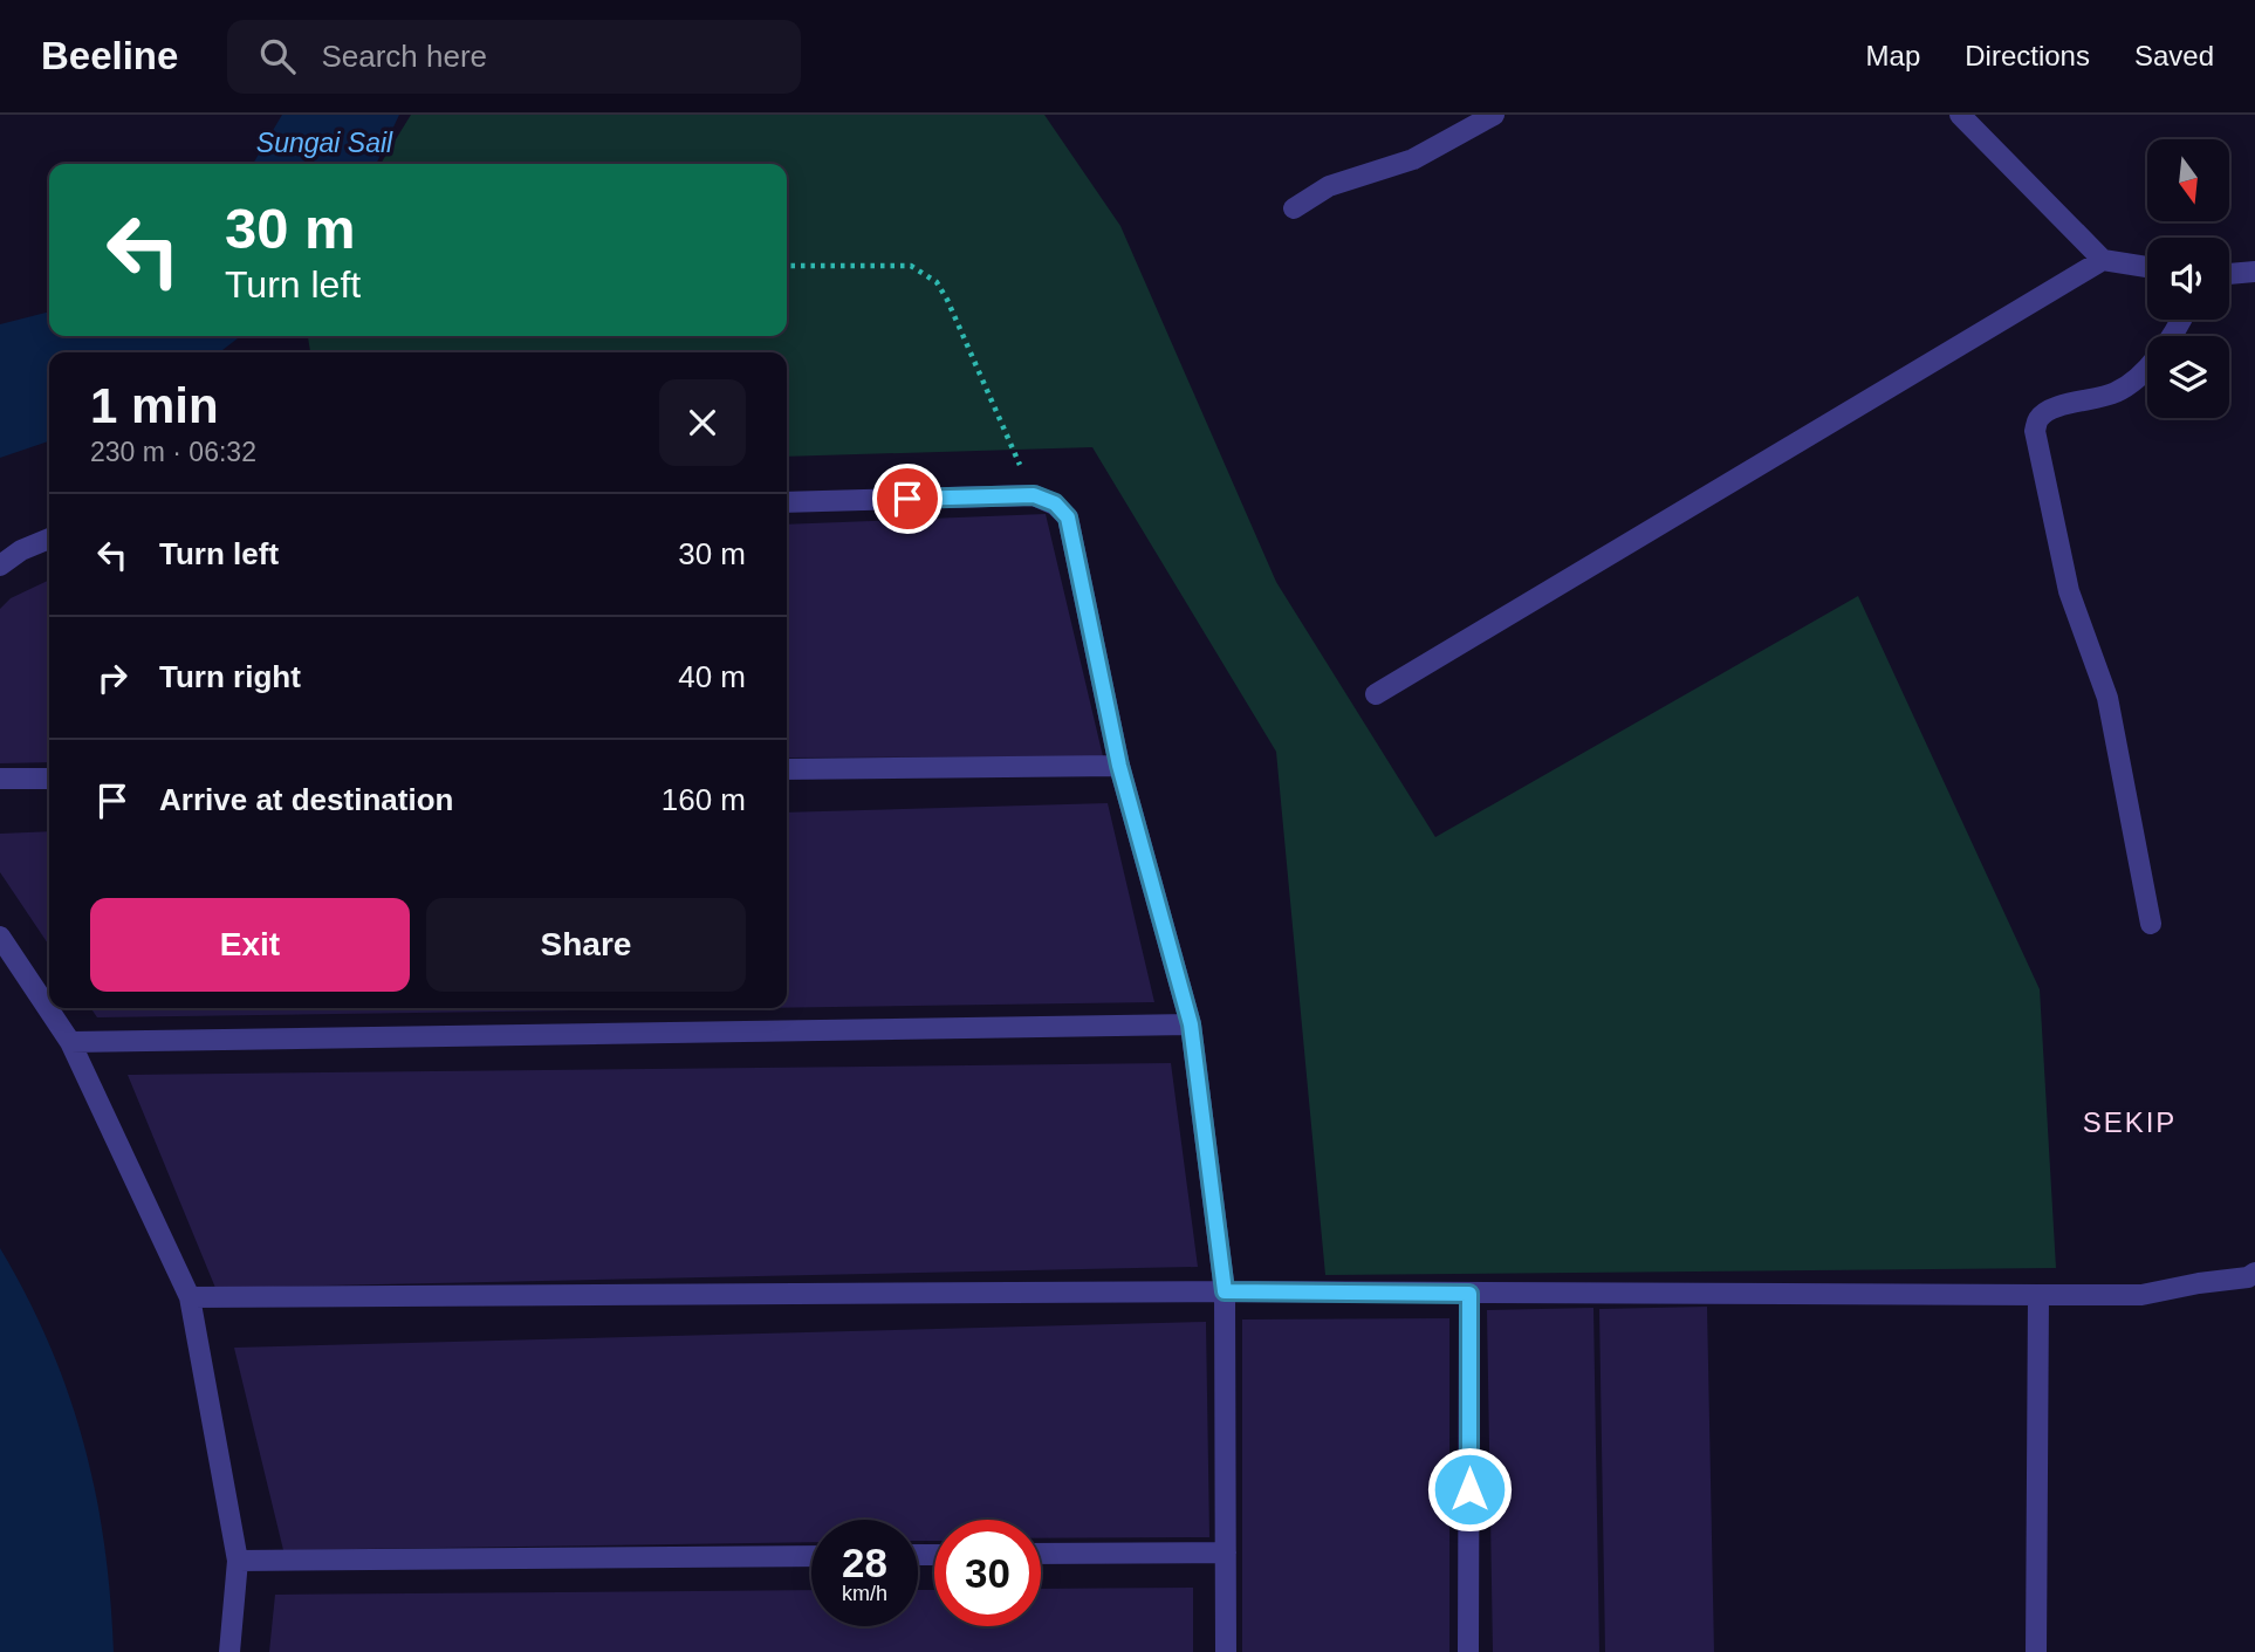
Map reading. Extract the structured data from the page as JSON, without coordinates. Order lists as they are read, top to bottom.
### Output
{
  "districts": ["SEKIP"],
  "water": ["Sungai Sail"],
  "north": "bottom",
  "page": {
    "header": "Beeline",
    "search": "Search here",
    "nav": ["Map", "Directions", "Saved"],
    "turn": ["30 m", "Turn left"],
    "heading": ["1 min", "230 m · 06:32"],
    "list": [
      {
        "name": "Turn left",
        "value": "30 m"
      },
      {
        "name": "Turn right",
        "value": "40 m"
      },
      {
        "name": "Arrive at destination",
        "value": "160 m"
      }
    ],
    "buttons": ["Exit", "Share"],
    "speed": "28 km/h",
    "limit": "30"
  }
}
